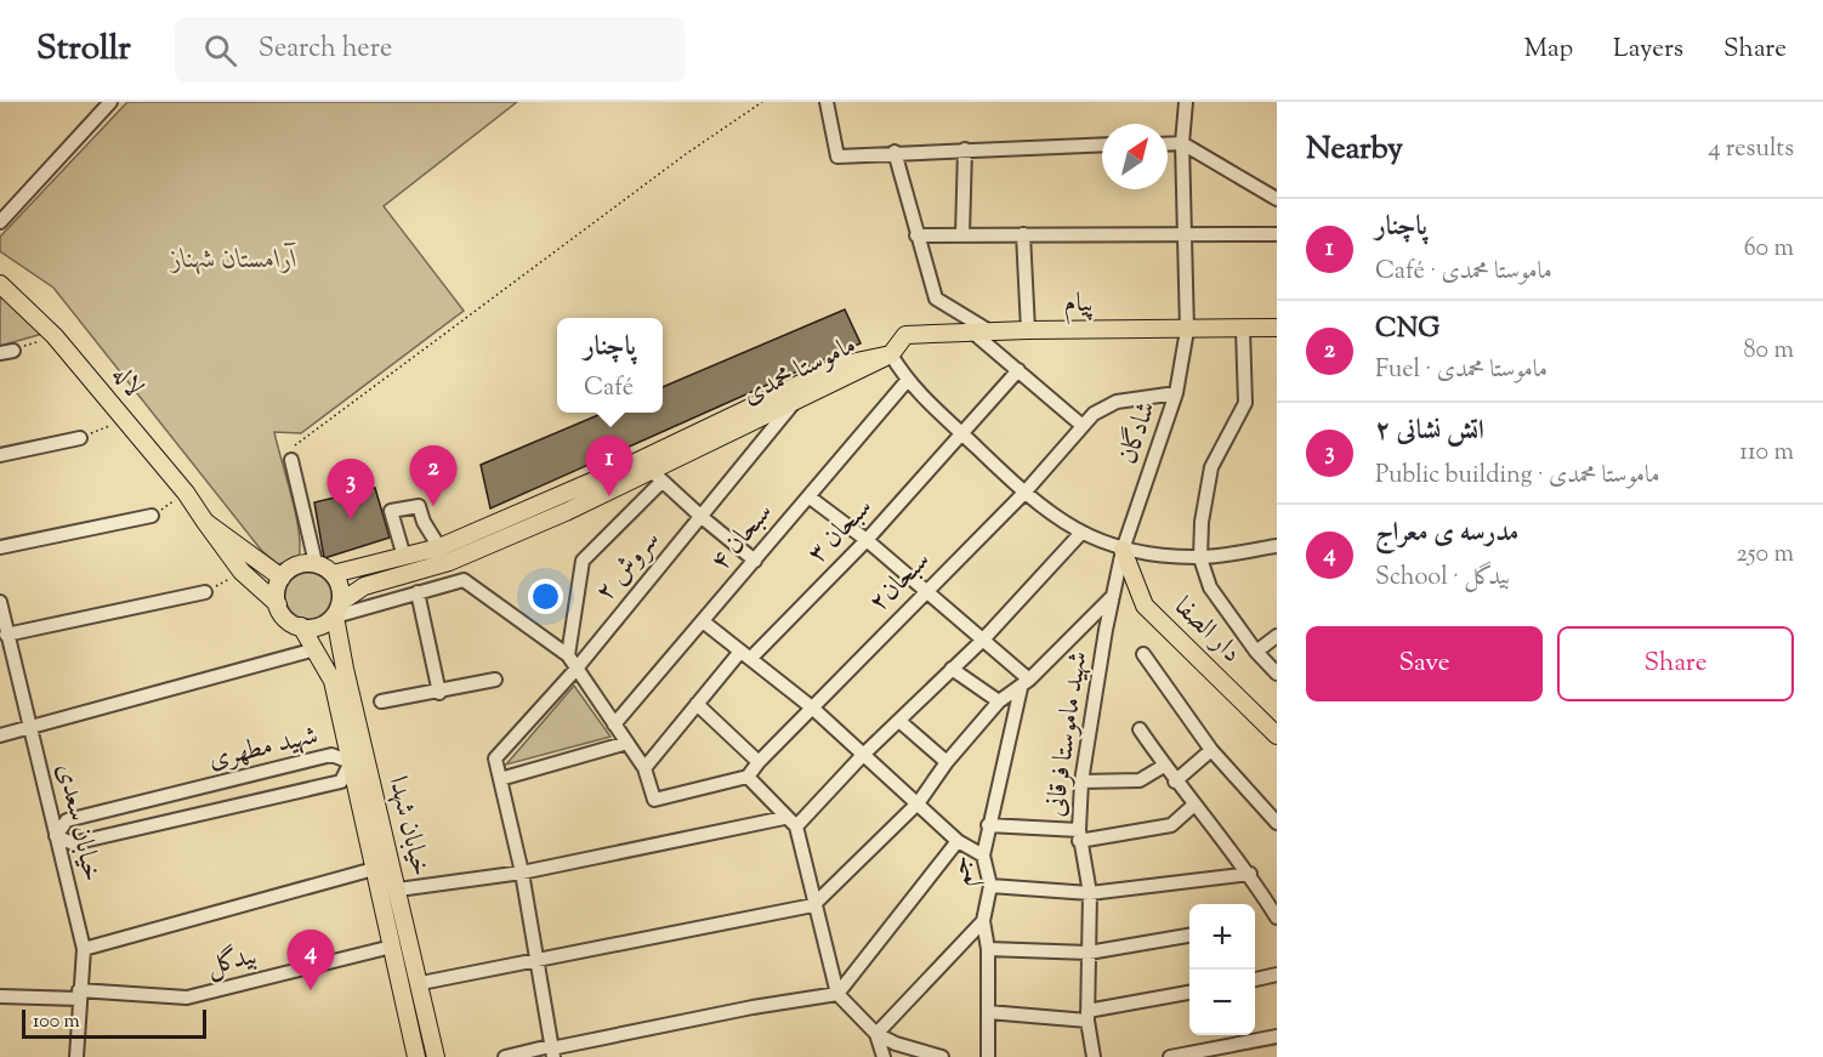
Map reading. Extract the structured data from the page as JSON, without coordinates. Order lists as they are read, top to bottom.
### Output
{
  "streets": {
    "main road": [
      "پیام",
      "ماموستا محمدی",
      "لاله",
      "دار الصفا",
      "خیابان شهدا"
    ],
    "street": [
      "شادگان",
      "سبحان ۳",
      "سبحان ۴",
      "سروش ۲",
      "سبحان۲",
      "شهید ماموستا فرقانی",
      "شهید مطهری",
      "خیابان سعدی",
      "جم",
      "بیدگل"
    ]
  },
  "crossings": [
    ["پیام", "ماموستا محمدی"],
    ["پیام", "شادگان"],
    ["ماموستا محمدی", "لاله"],
    ["ماموستا محمدی", "سروش ۲"],
    ["ماموستا محمدی", "خیابان شهدا"],
    ["لاله", "خیابان شهدا"],
    ["شادگان", "سبحان۲"],
    ["شادگان", "دار الصفا"],
    ["شادگان", "شهید ماموستا فرقانی"],
    ["دار الصفا", "شهید ماموستا فرقانی"],
    ["شهید مطهری", "خیابان سعدی"],
    ["شهید مطهری", "خیابان شهدا"],
    ["خیابان سعدی", "بیدگل"],
    ["خیابان شهدا", "بیدگل"]
  ],
  "parks": ["آرامستان شهناز"],
  "scale_bar": "100 m",
  "north": "top right",
  "page": {
    "header": "Strollr",
    "search": "Search here",
    "nav": ["Map", "Layers", "Share"],
    "heading": ["Nearby", "4 results"],
    "list": [
      {
        "mark": "1",
        "name": "پاچنار",
        "note": "Café · ماموستا محمدی",
        "value": "60 m"
      },
      {
        "mark": "2",
        "name": "CNG",
        "note": "Fuel · ماموستا محمدی",
        "value": "80 m"
      },
      {
        "mark": "3",
        "name": "اتش نشانی ۲",
        "note": "Public building · ماموستا محمدی",
        "value": "110 m"
      },
      {
        "mark": "4",
        "name": "مدرسه ی معراج",
        "note": "School · بیدگل",
        "value": "250 m"
      }
    ],
    "popup": ["پاچنار", "Café"],
    "pins": [
      "1",
      "2",
      "3",
      "4"
    ],
    "buttons": ["Save", "Share"],
    "map_buttons": ["+", "−"],
    "scale": "100 m"
  }
}
